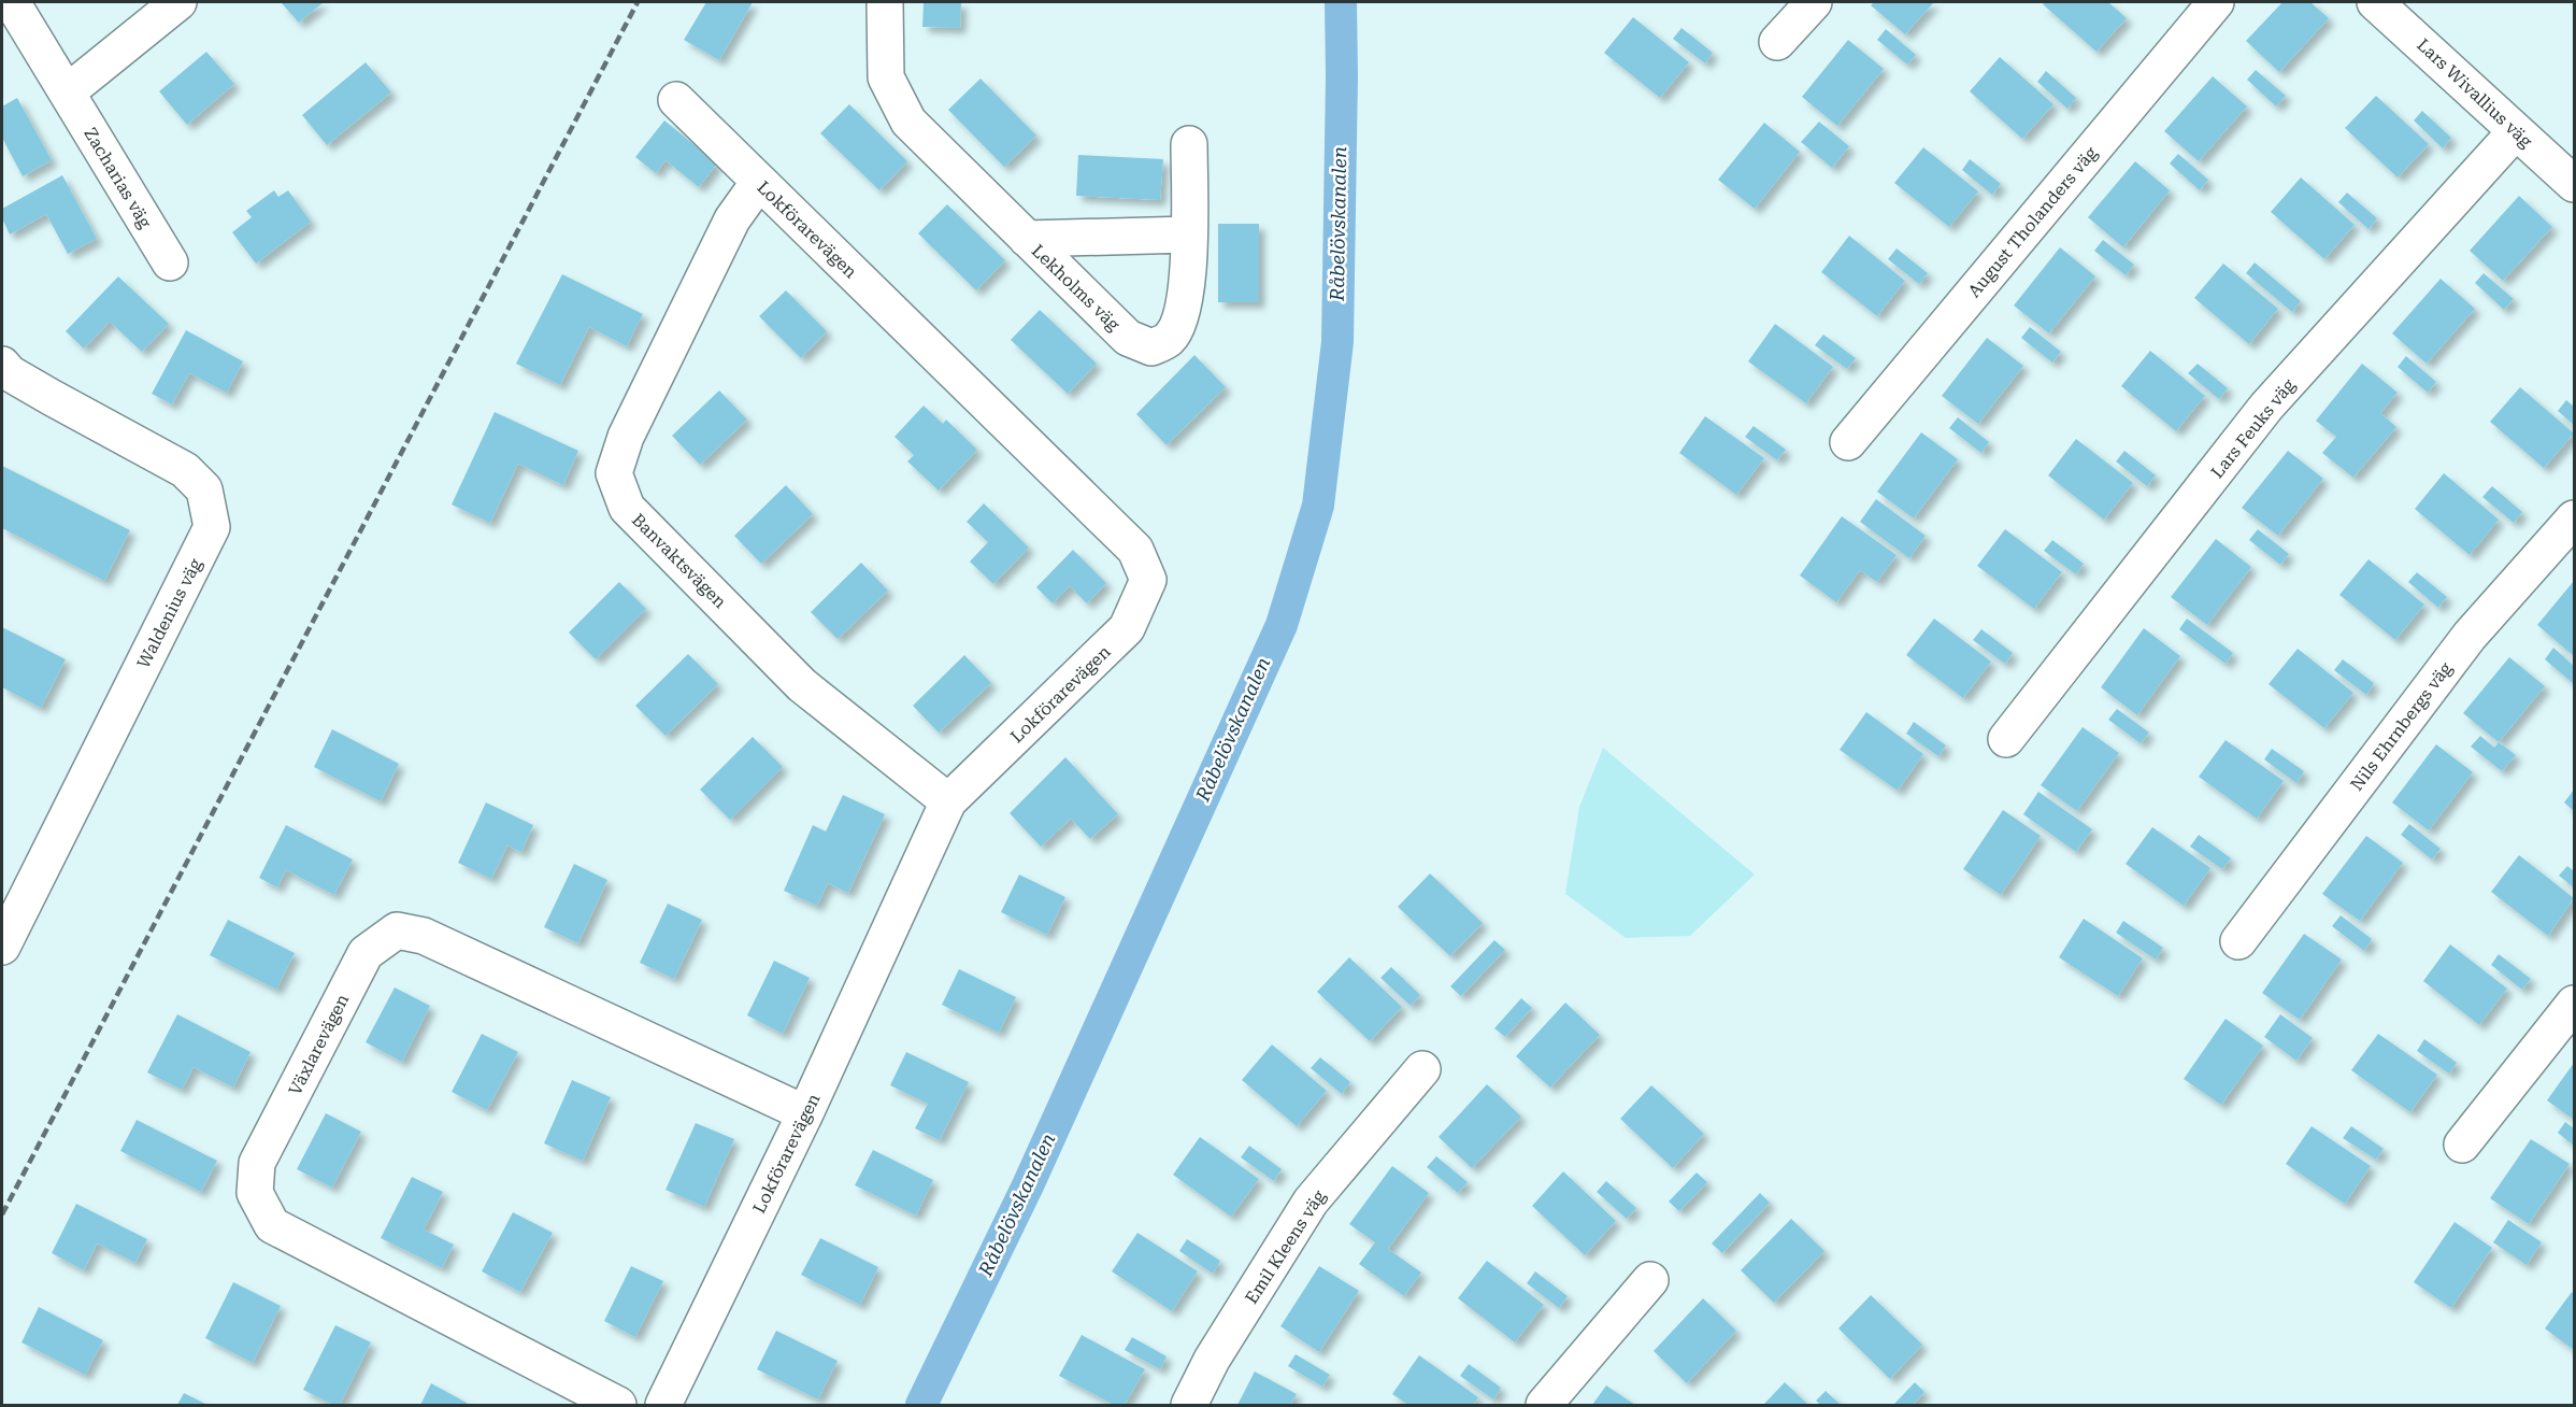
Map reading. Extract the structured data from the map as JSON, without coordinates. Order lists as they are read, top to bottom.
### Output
{
  "streets": {
    "street": [
      "Lars Wivallius väg",
      "Zacharias väg",
      "August Tholanders väg",
      "Lokförarevägen",
      "Lekholms väg",
      "Lars Feuks väg",
      "Banvaktsvägen",
      "Waldenius väg",
      "Nils Ehrnbergs väg",
      "Växlarevägen",
      "Emil Kleens väg"
    ]
  },
  "crossings": [
    ["Lars Wivallius väg", "Lars Feuks väg"],
    ["Lokförarevägen", "Banvaktsvägen"],
    ["Lokförarevägen", "Växlarevägen"]
  ],
  "water": ["Råbelövskanalen"]
}
